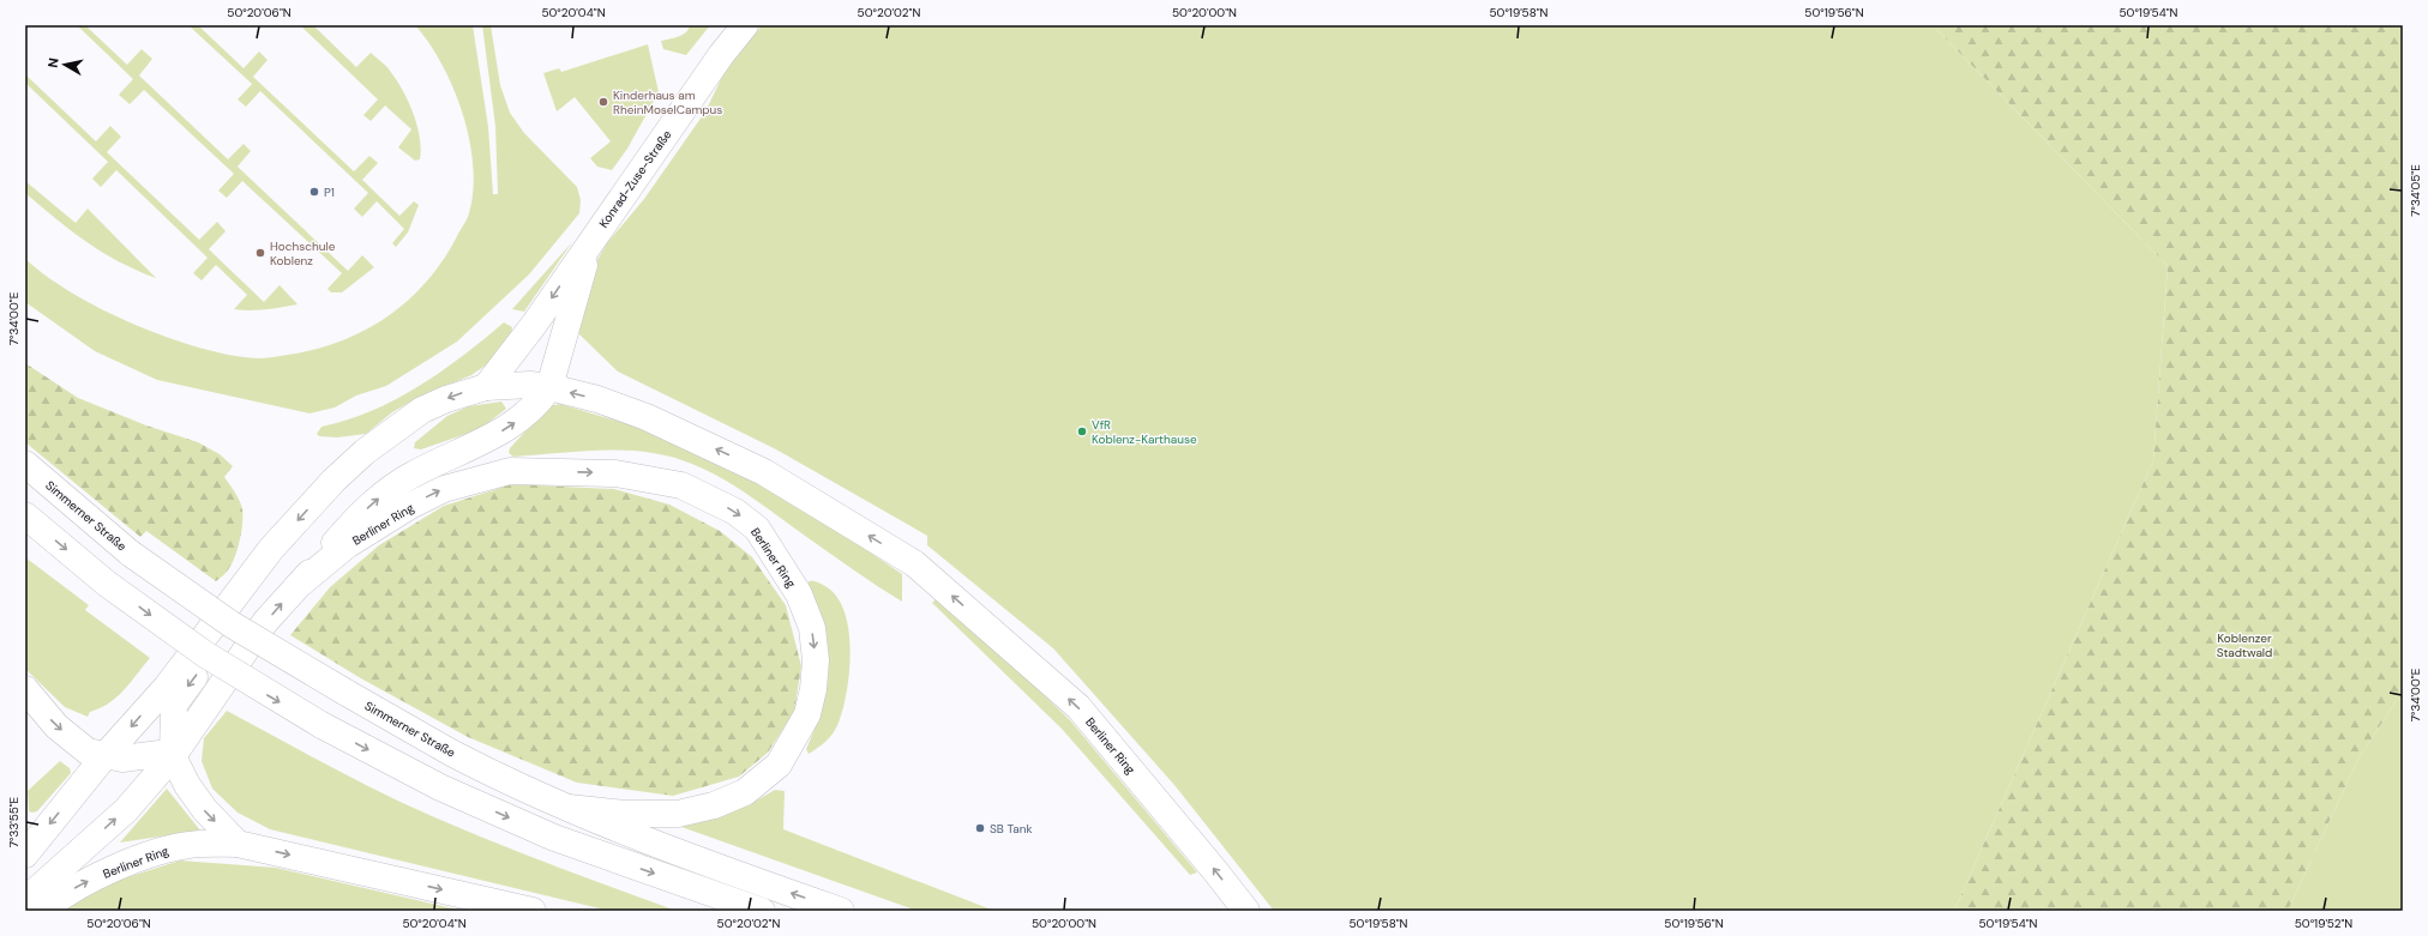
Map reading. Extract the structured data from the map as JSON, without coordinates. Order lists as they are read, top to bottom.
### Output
{
  "streets": {
    "street": ["Konrad-Zuse-Straße", "Simmerner Straße", "Berliner Ring"]
  },
  "crossings": [
    ["Konrad-Zuse-Straße", "Berliner Ring"],
    ["Simmerner Straße", "Berliner Ring"]
  ],
  "parks": ["Koblenzer Stadtwald"],
  "places": [
    "Kinderhaus am RheinMoselCampus",
    "P1",
    "Hochschule Koblenz",
    "VfR Koblenz-Karthause",
    "SB Tank"
  ],
  "north": "left",
  "coordinates": [
    "50°20'06\"N",
    "50°20'04\"N",
    "50°20'02\"N",
    "50°20'00\"N",
    "50°19'58\"N",
    "50°19'56\"N",
    "50°19'54\"N",
    "7°34'05\"E",
    "7°34'00\"E",
    "7°33'55\"E",
    "50°19'52\"N"
  ]
}
